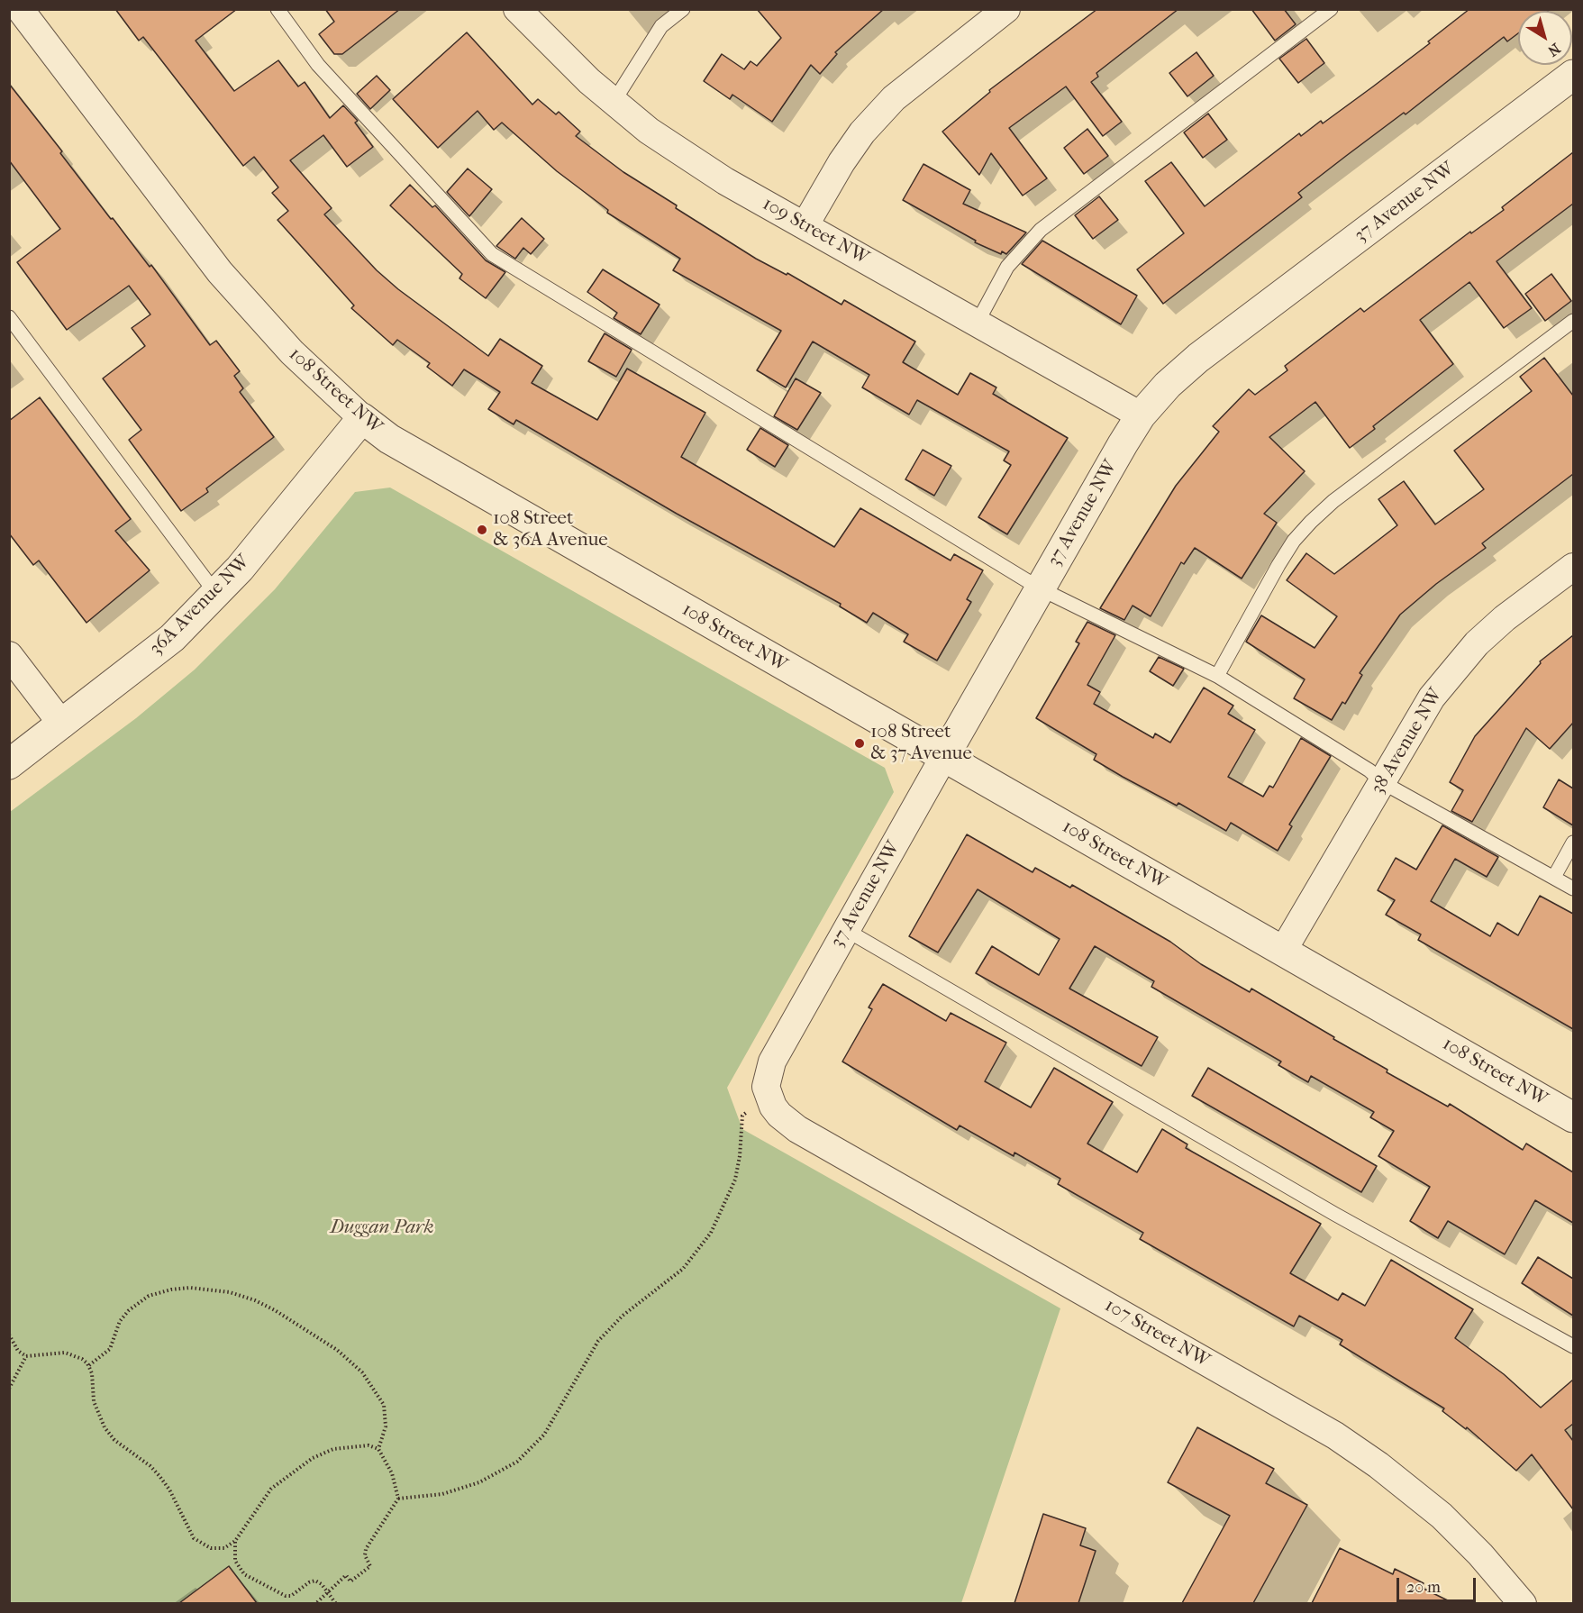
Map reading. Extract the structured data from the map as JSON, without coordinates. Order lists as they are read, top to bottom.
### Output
{
  "streets": {
    "street": [
      "37 Avenue NW",
      "109 Street NW",
      "108 Street NW",
      "36A Avenue NW",
      "38 Avenue NW",
      "107 Street NW"
    ]
  },
  "crossings": [
    ["37 Avenue NW", "109 Street NW"],
    ["37 Avenue NW", "108 Street NW"],
    ["37 Avenue NW", "107 Street NW"],
    ["108 Street NW", "36A Avenue NW"],
    ["108 Street NW", "38 Avenue NW"]
  ],
  "parks": ["Duggan Park"],
  "places": ["108 Street & 36A Avenue", "108 Street & 37 Avenue"],
  "scale_bar": "20 m",
  "north": "bottom right"
}
